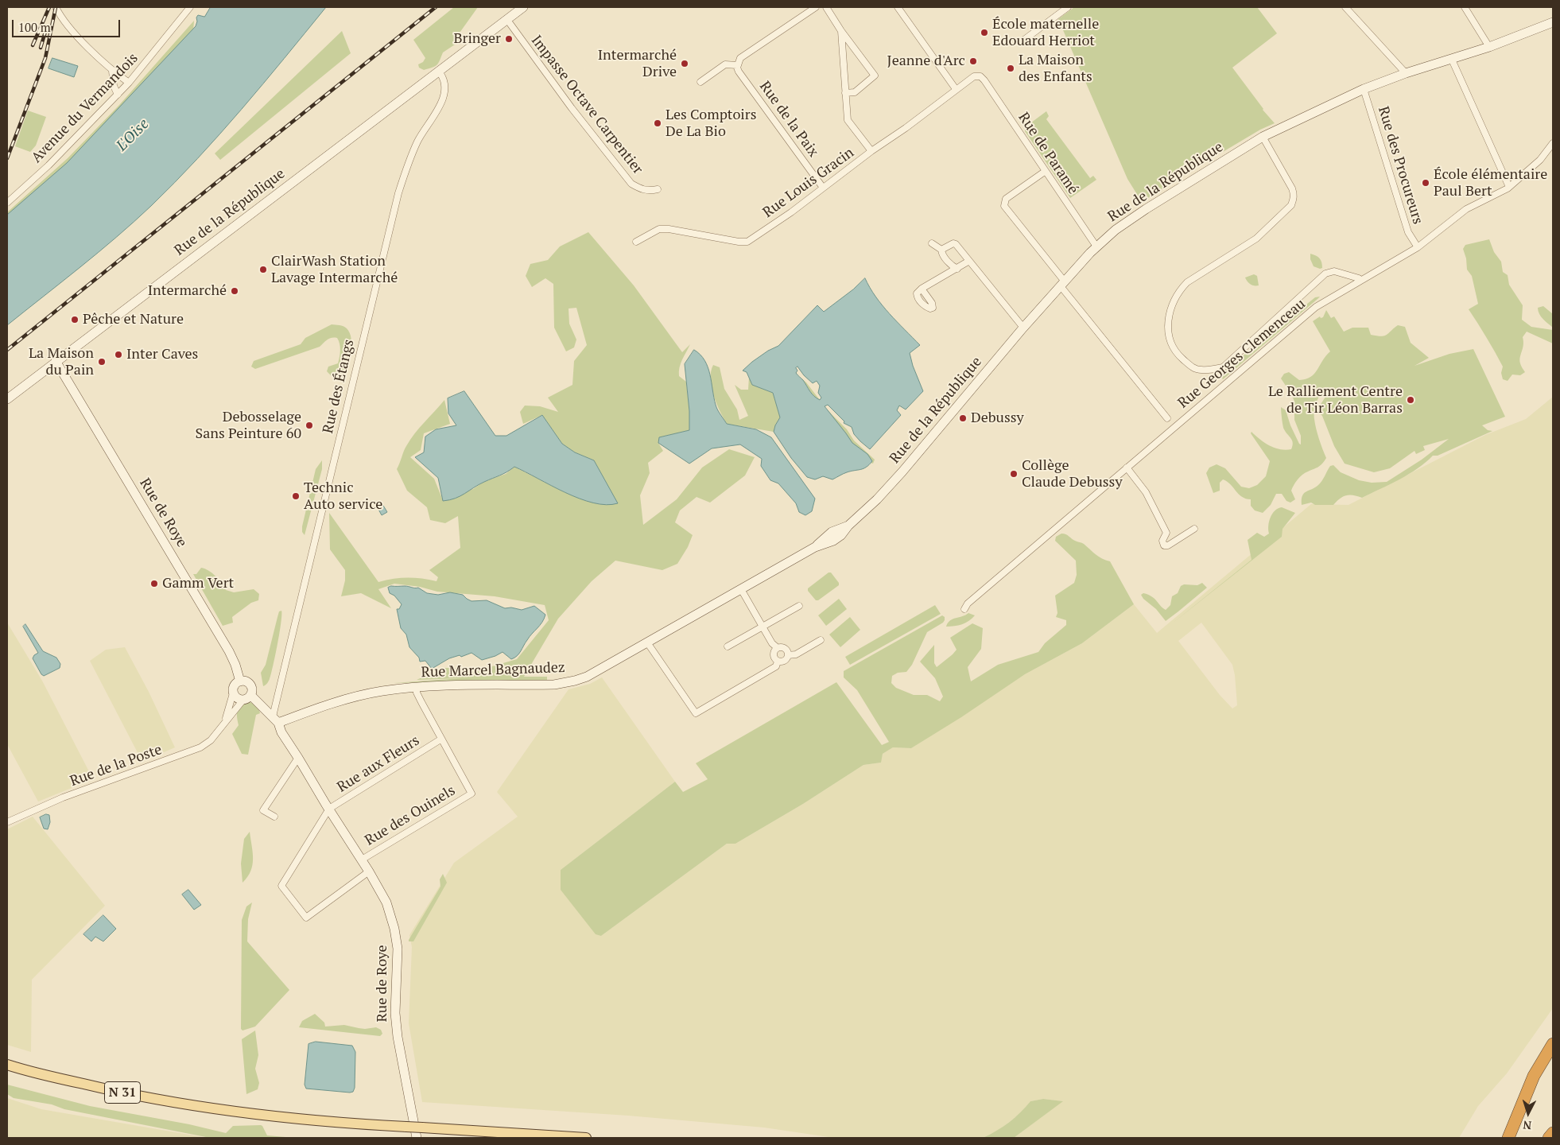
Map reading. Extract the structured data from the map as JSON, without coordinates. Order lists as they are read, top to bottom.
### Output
{
  "streets": {
    "main road": [
      "Rue de la République",
      "Rue de Roye",
      "Rue Marcel Bagnaudez",
      "N 31"
    ],
    "street": [
      "Impasse Octave Carpentier",
      "Avenue du Vermandois",
      "Rue de la Paix",
      "Rue de Paramé",
      "Rue des Procureurs",
      "Rue Louis Gracin",
      "Rue Georges Clemenceau",
      "Rue des Étangs",
      "Rue aux Fleurs",
      "Rue de la Poste",
      "Rue des Ouinels"
    ]
  },
  "crossings": [
    ["Impasse Octave Carpentier", "Rue de la République"],
    ["Rue de la Paix", "Rue Louis Gracin"],
    ["Rue de Paramé", "Rue de la République"],
    ["Rue de Paramé", "Rue Louis Gracin"],
    ["Rue des Procureurs", "Rue de la République"],
    ["Rue des Procureurs", "Rue Georges Clemenceau"],
    ["Rue de la République", "Rue des Étangs"],
    ["Rue de la République", "Rue de Roye"],
    ["Rue de la République", "Rue Marcel Bagnaudez"],
    ["Rue des Étangs", "Rue de Roye"],
    ["Rue des Étangs", "Rue Marcel Bagnaudez"],
    ["Rue de Roye", "Rue Marcel Bagnaudez"],
    ["Rue de Roye", "Rue aux Fleurs"],
    ["Rue de Roye", "Rue de la Poste"],
    ["Rue de Roye", "Rue des Ouinels"],
    ["Rue Marcel Bagnaudez", "Rue des Ouinels"],
    ["Rue aux Fleurs", "Rue des Ouinels"]
  ],
  "water": ["L'Oise"],
  "places": [
    "École maternelle Edouard Herriot",
    "Bringer",
    "Jeanne d'Arc",
    "Intermarché Drive",
    "La Maison des Enfants",
    "Les Comptoirs De La Bio",
    "École élémentaire Paul Bert",
    "ClairWash Station Lavage Intermarché",
    "Intermarché",
    "Pêche et Nature",
    "Inter Caves",
    "La Maison du Pain",
    "Le Ralliement Centre de Tir Léon Barras",
    "Debussy",
    "Debosselage Sans Peinture 60",
    "Collège Claude Debussy",
    "Technic Auto service",
    "Gamm Vert"
  ],
  "scale_bar": "100 m",
  "north": "bottom"
}
